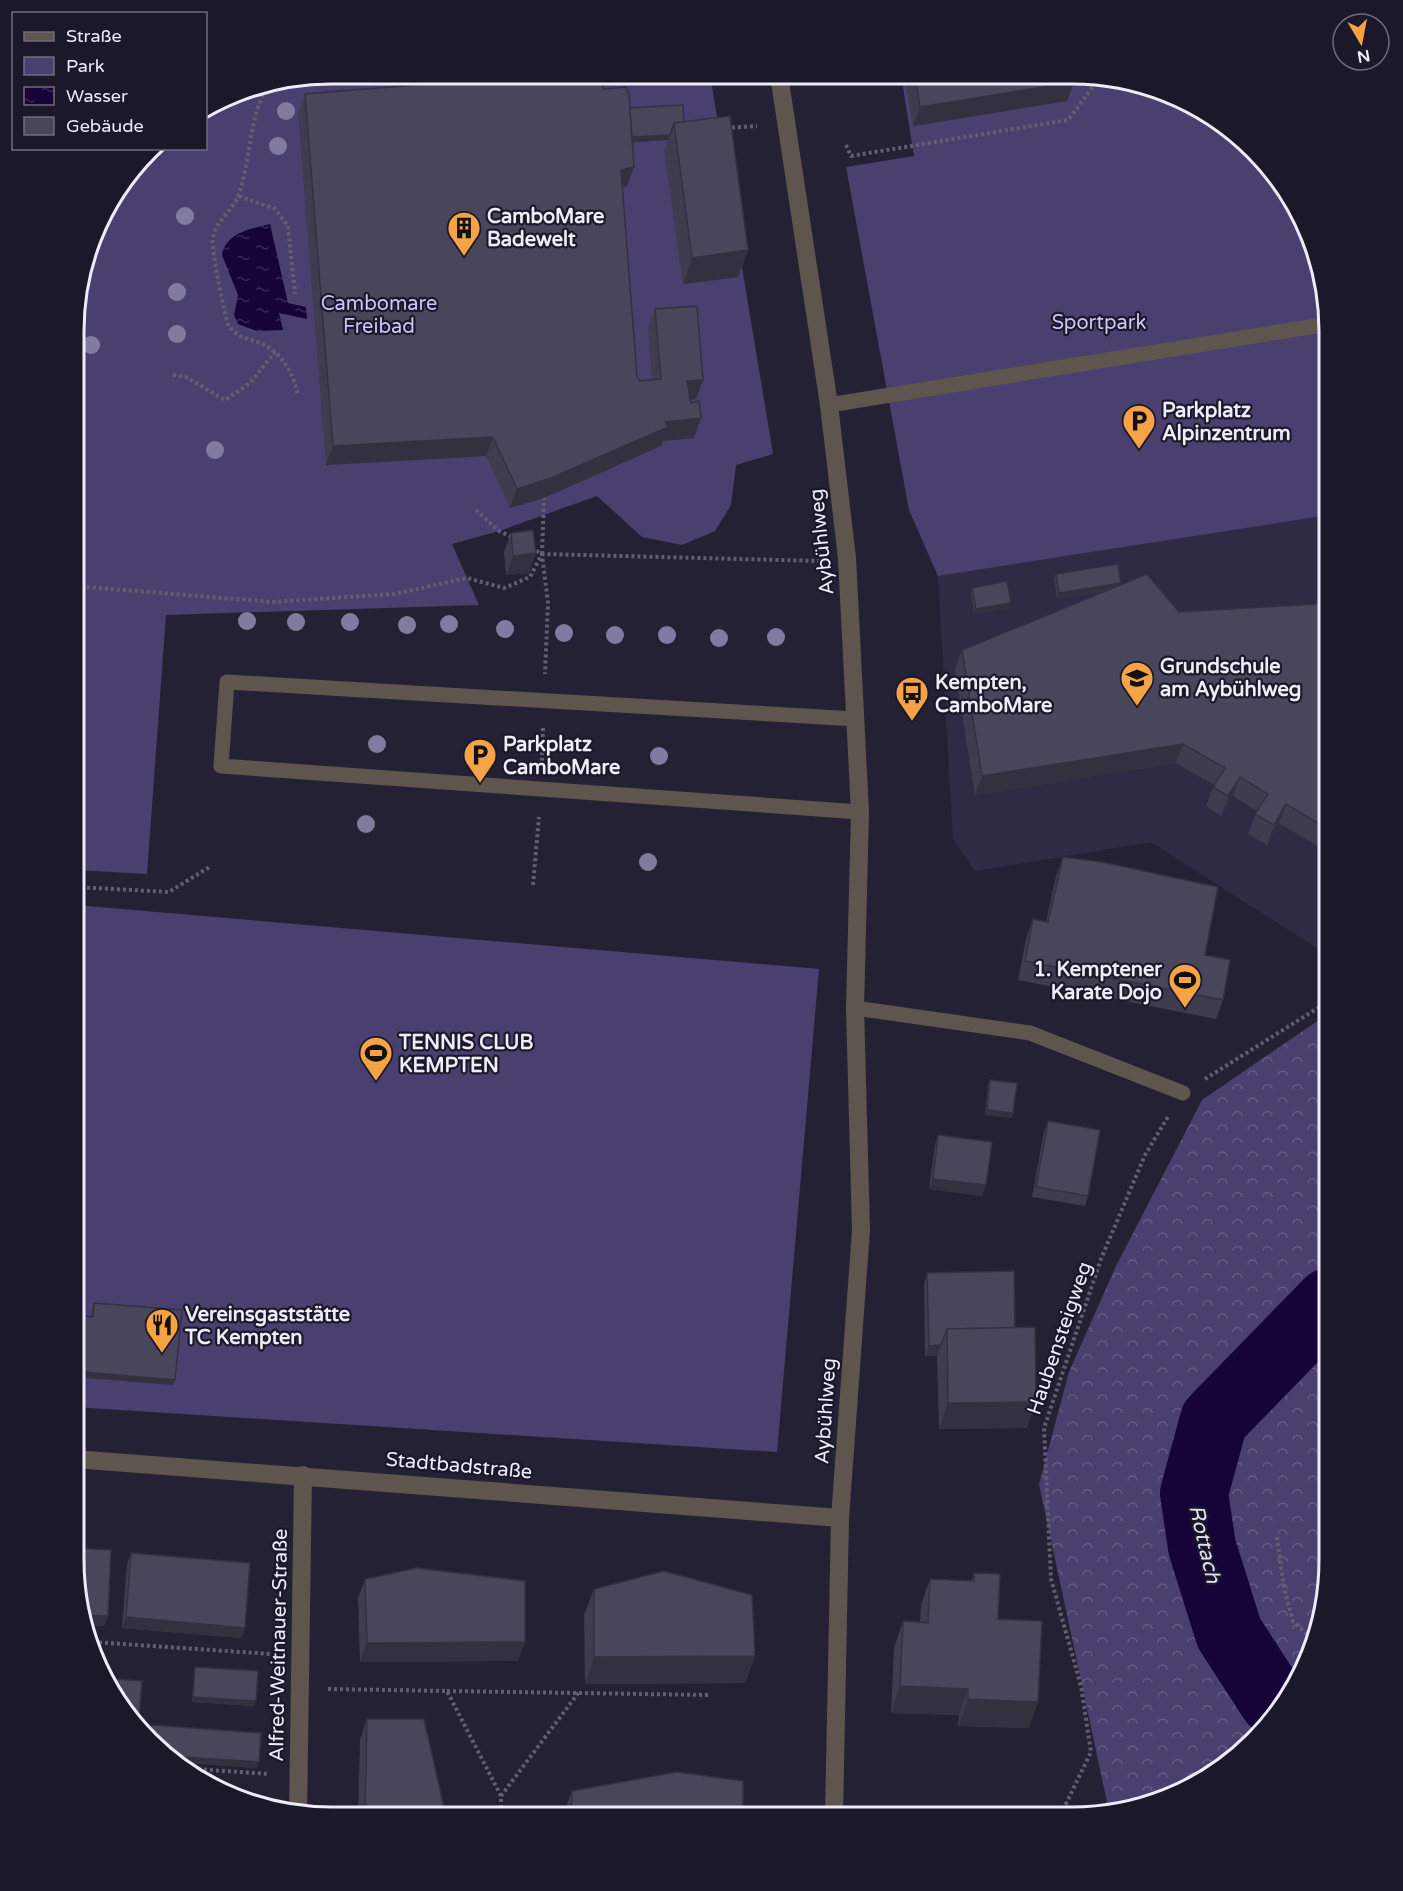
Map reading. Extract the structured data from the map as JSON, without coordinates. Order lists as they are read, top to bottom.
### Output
{
  "streets": {
    "street": ["Aybühlweg", "Stadtbadstraße", "Alfred-Weitnauer-Straße"],
    "path": ["Haubensteigweg"]
  },
  "crossings": [
    ["Aybühlweg", "Stadtbadstraße"],
    ["Stadtbadstraße", "Alfred-Weitnauer-Straße"]
  ],
  "water": ["Rottach"],
  "parks": ["Cambomare Freibad", "Sportpark"],
  "places": {
    "building": ["CamboMare Badewelt"],
    "parking": ["Parkplatz Alpinzentrum", "Parkplatz CamboMare"],
    "school or university": ["Grundschule am Aybühlweg"],
    "bus stop": ["Kempten, CamboMare"],
    "sports": ["1. Kemptener Karate Dojo", "TENNIS CLUB KEMPTEN"],
    "restaurant": ["Vereinsgaststätte TC Kempten"]
  },
  "legend": [
    "Straße",
    "Park",
    "Wasser",
    "Gebäude"
  ],
  "north": "bottom"
}
